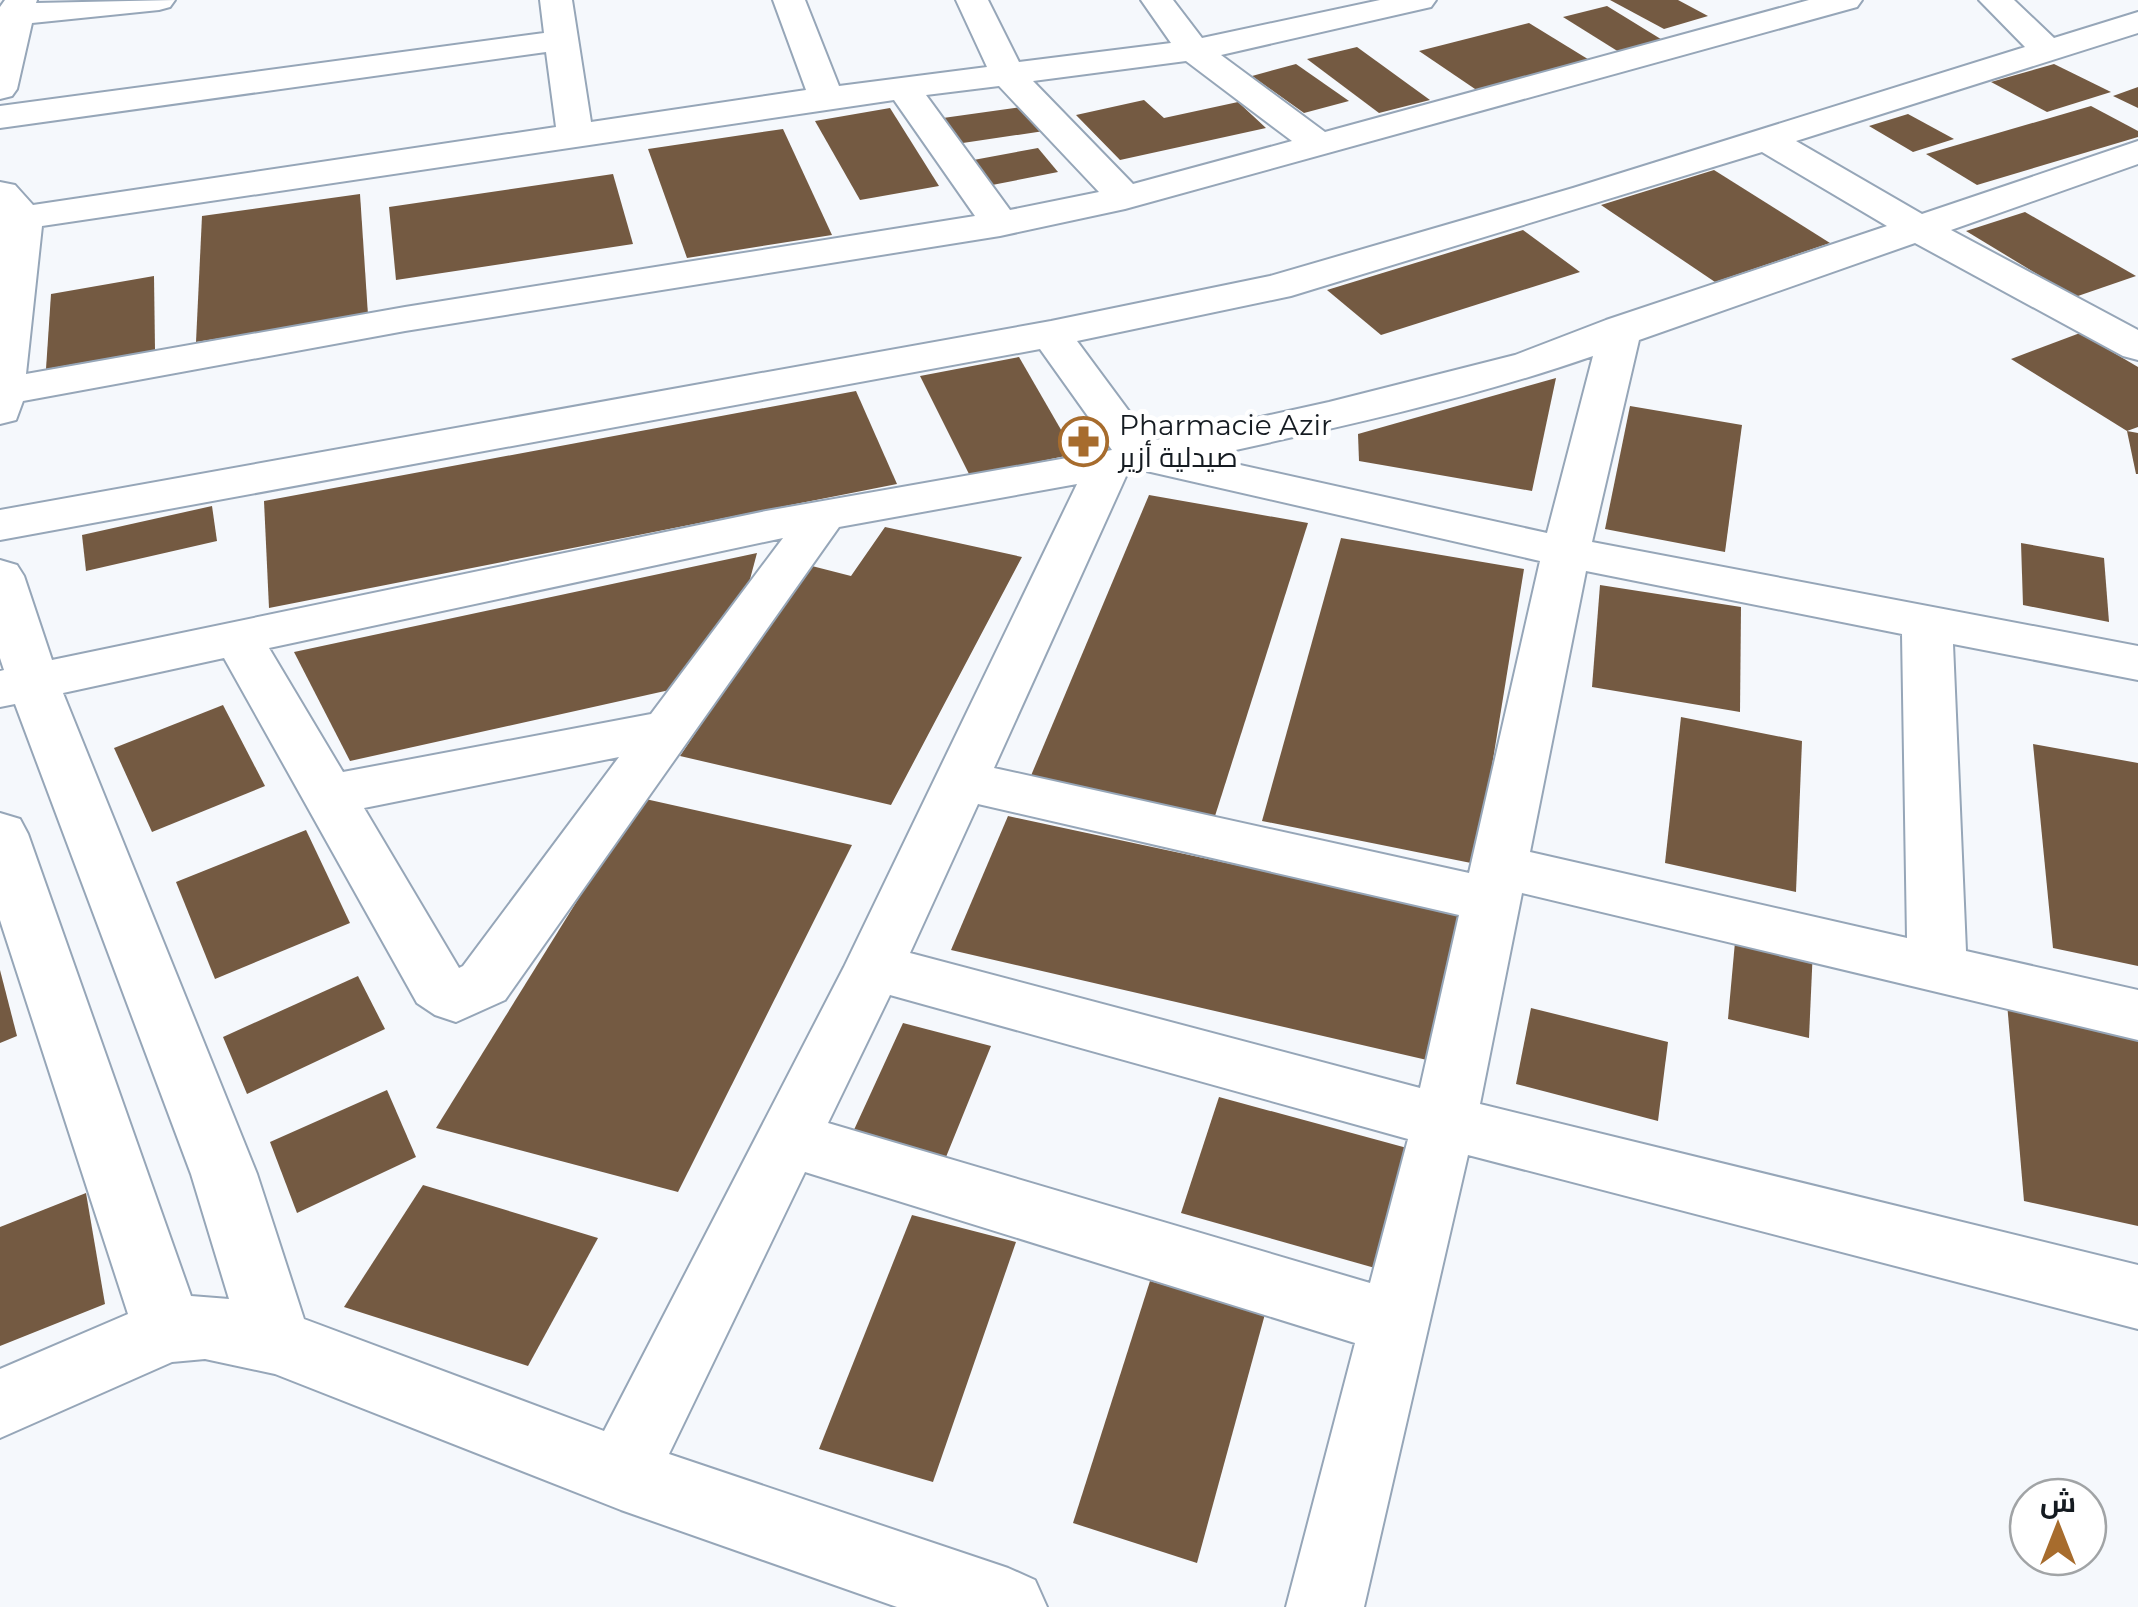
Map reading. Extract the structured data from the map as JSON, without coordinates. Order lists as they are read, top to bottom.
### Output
{
  "places": {
    "pharmacy": ["Pharmacie Azir صيدلية أزير"]
  },
  "north": "top"
}
